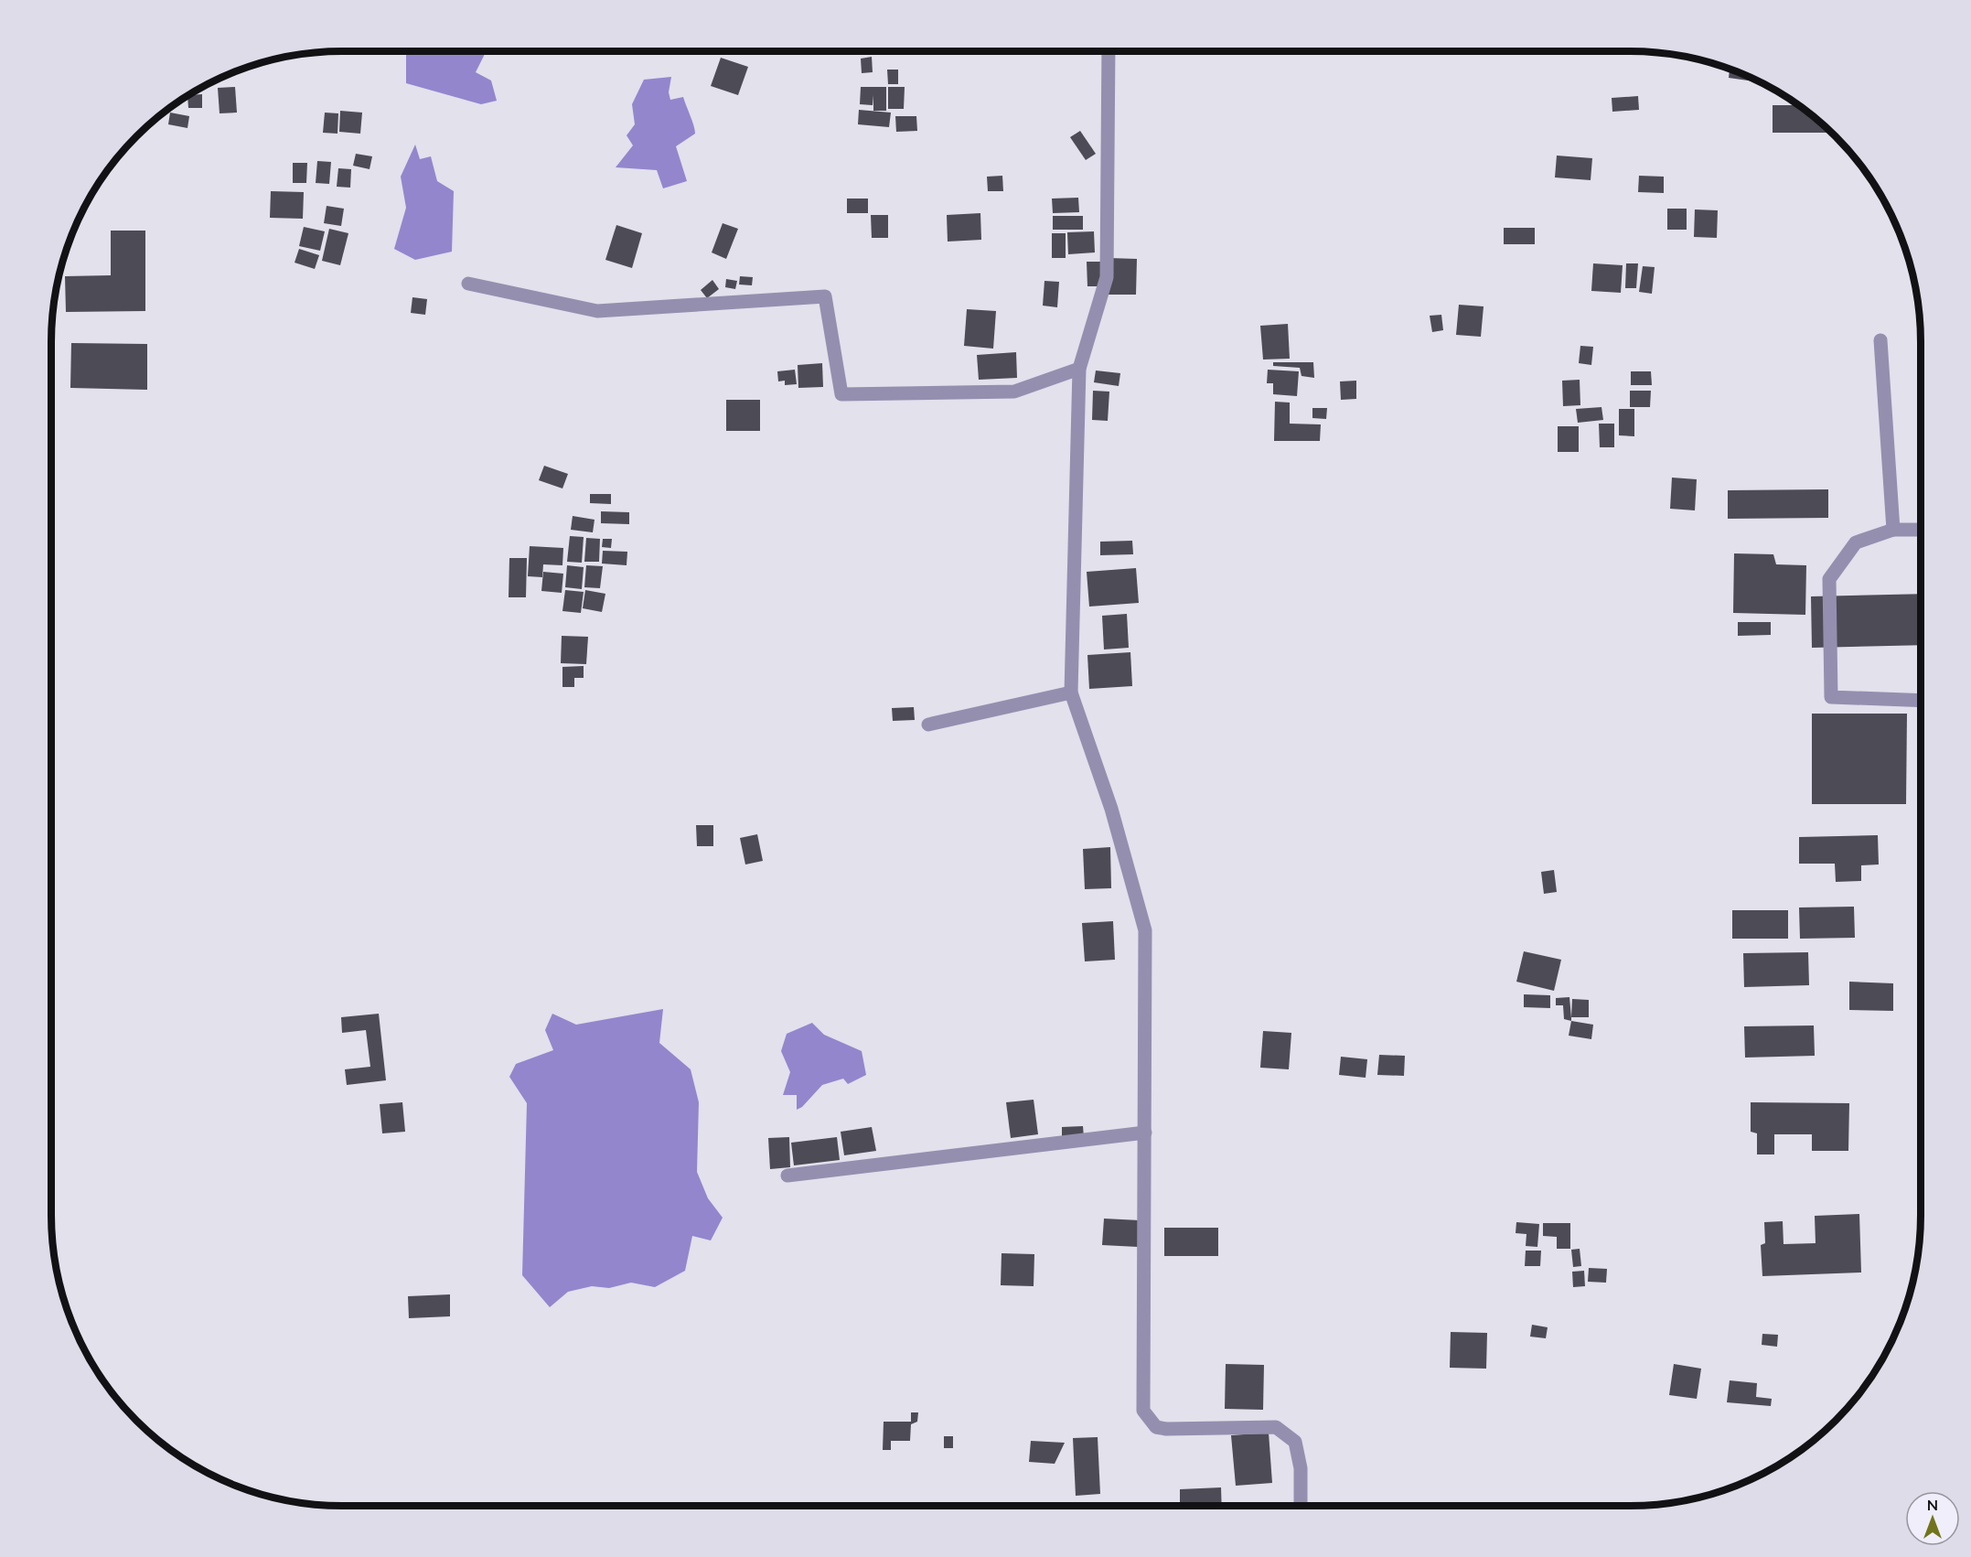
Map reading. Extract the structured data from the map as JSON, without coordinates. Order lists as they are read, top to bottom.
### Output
{
  "north": "top"
}
